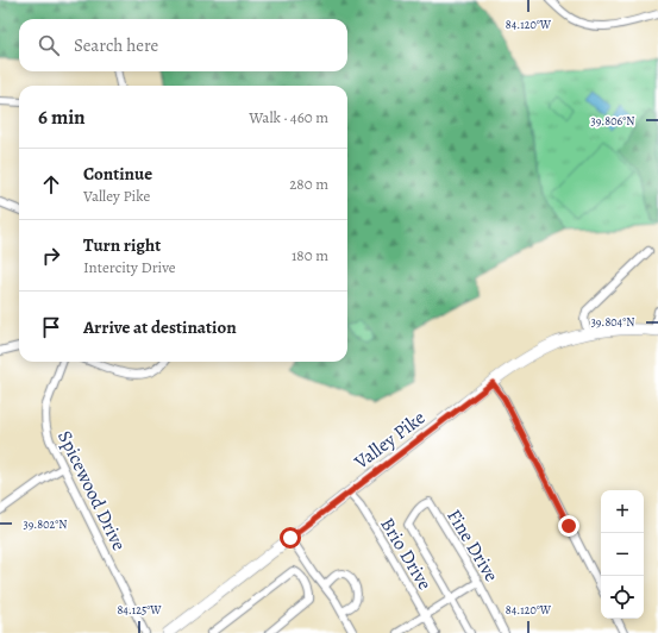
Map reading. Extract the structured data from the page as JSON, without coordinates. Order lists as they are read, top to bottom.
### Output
{
  "streets": {
    "street": [
      "Valley Pike",
      "Spicewood Drive",
      "Fine Drive",
      "Brio Drive"
    ]
  },
  "crossings": [
    ["Valley Pike", "Brio Drive"]
  ],
  "page": {
    "search": "Search here",
    "heading": ["6 min", "Walk · 460 m"],
    "list": [
      ["Continue", "Valley Pike", "280 m"],
      ["Turn right", "Intercity Drive", "180 m"],
      "Arrive at destination"
    ],
    "map_buttons": ["+", "−"]
  },
  "coordinates": [
    "84.120°W",
    "39.806°N",
    "39.804°N",
    "39.802°N",
    "84.125°W"
  ]
}
